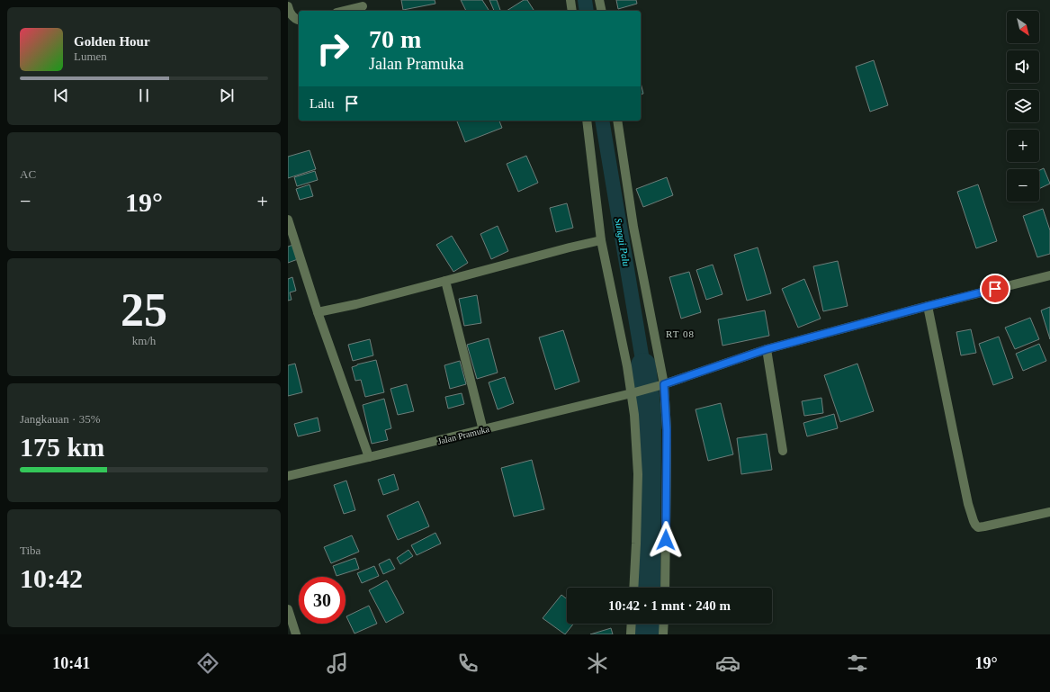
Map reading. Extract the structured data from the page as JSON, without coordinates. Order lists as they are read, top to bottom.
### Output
{
  "streets": {
    "street": ["Jalan Pramuka"]
  },
  "districts": ["RT 08"],
  "water": ["Sungai Palu"],
  "north": "bottom right",
  "page": {
    "map_buttons": ["+", "−"],
    "turn": ["70 m", "Jalan Pramuka"],
    "song": ["Golden Hour", "Lumen"],
    "then": "Lalu",
    "tile": [
      "AC",
      ["25", "km/h"],
      ["Jangkauan · 35%", "175 km"],
      ["Tiba", "10:42"]
    ],
    "heat": ["−", "19°", "+"],
    "limit": "30",
    "trip": "10:42 · 1 mnt · 240 m",
    "tabs": ["10:41", "19°"]
  }
}
